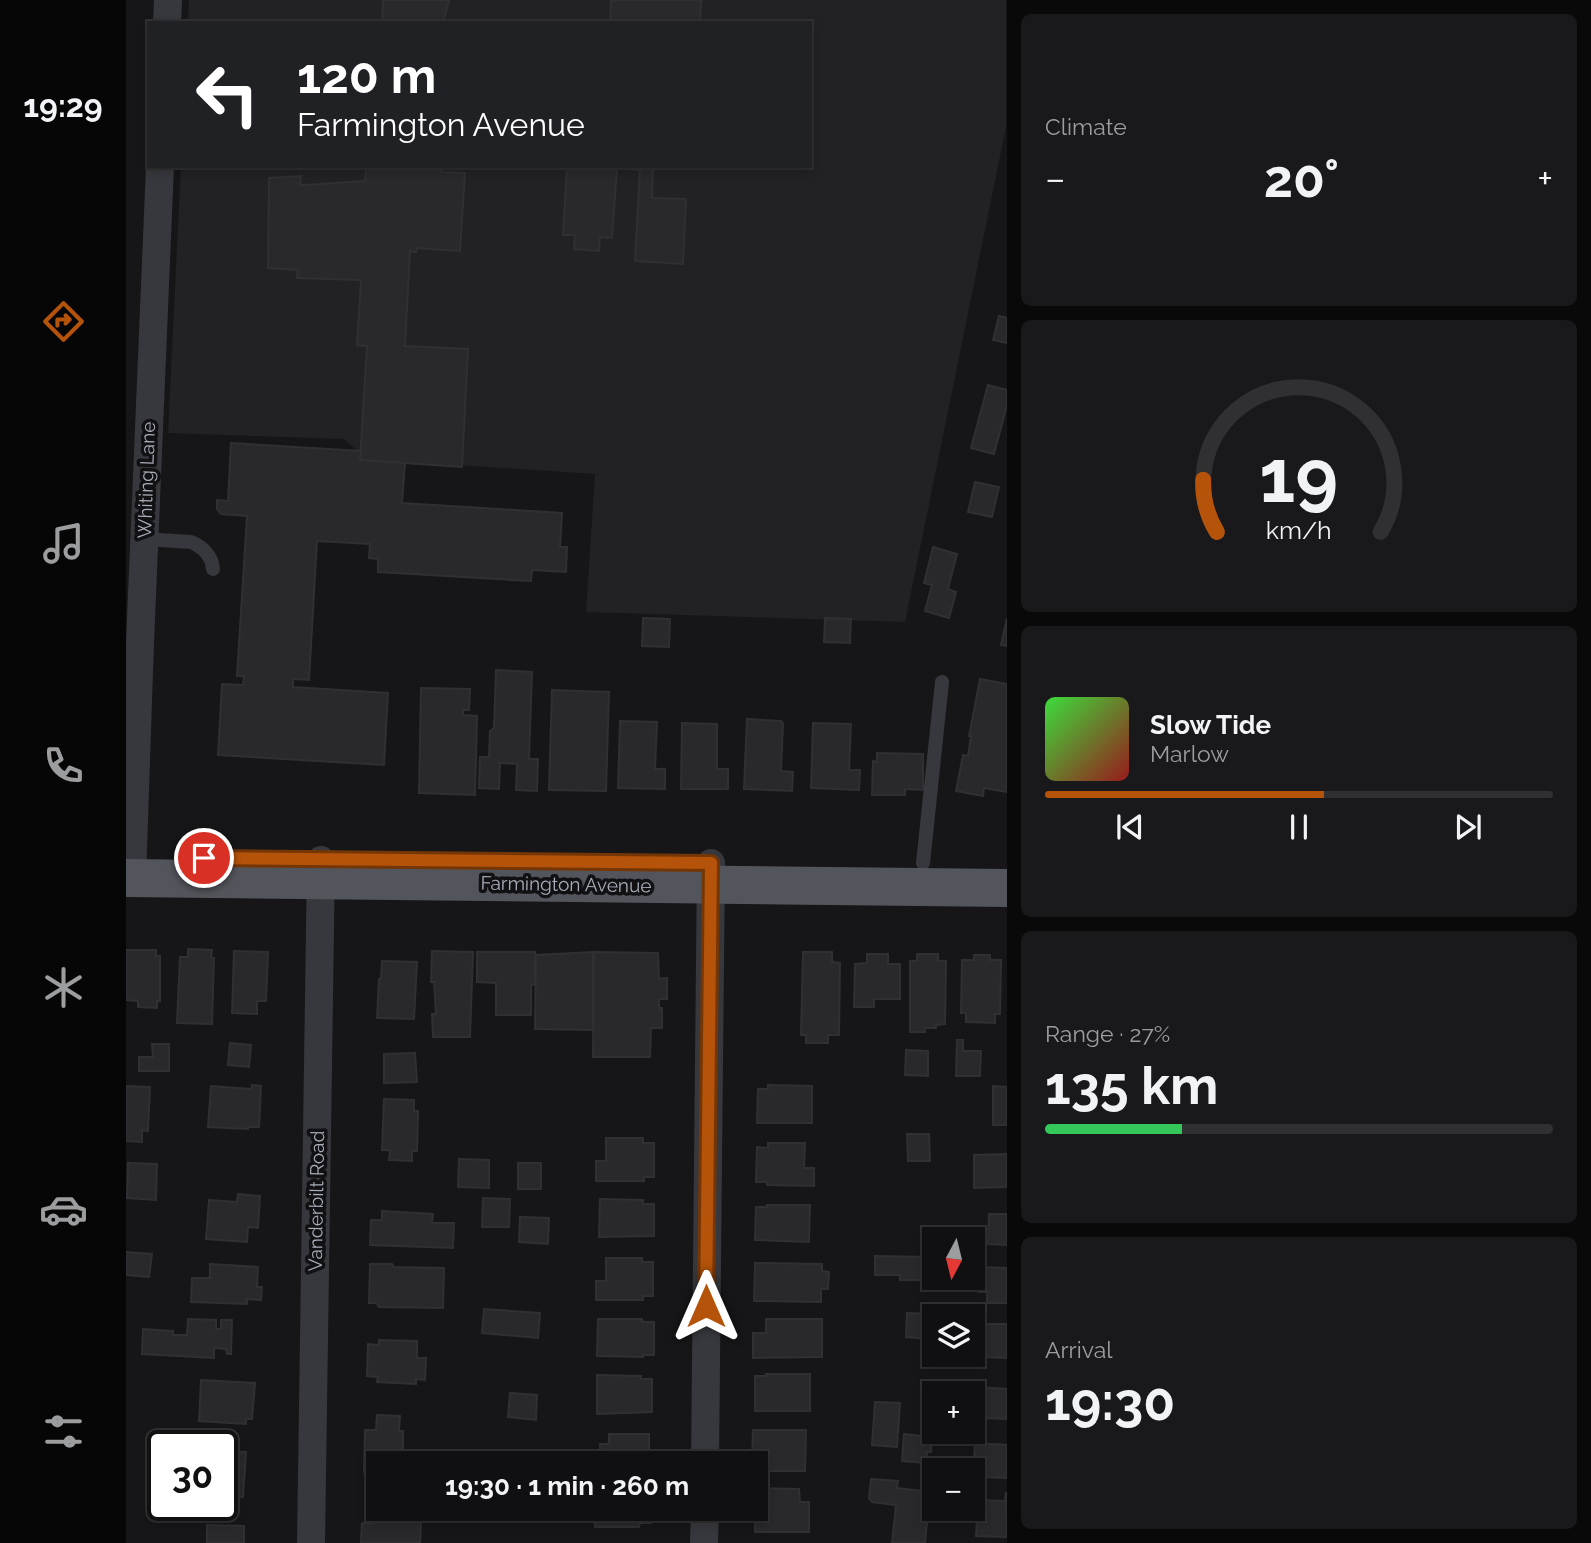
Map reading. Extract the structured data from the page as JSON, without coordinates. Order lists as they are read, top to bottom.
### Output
{
  "streets": {
    "main road": ["Farmington Avenue"],
    "street": ["Whiting Lane", "Vanderbilt Road"]
  },
  "crossings": [
    ["Whiting Lane", "Farmington Avenue"],
    ["Farmington Avenue", "Vanderbilt Road"]
  ],
  "north": "bottom",
  "page": {
    "tabs": "19:29",
    "tile": [
      "Climate",
      ["Range · 27%", "135 km"],
      ["Arrival", "19:30"]
    ],
    "turn": ["120 m", "Farmington Avenue"],
    "heat": ["−", "20°", "+"],
    "song": ["Slow Tide", "Marlow"],
    "map_buttons": ["+", "−"],
    "limit": "30",
    "trip": "19:30 · 1 min · 260 m",
    "gauge": ["19", "km/h"]
  }
}
